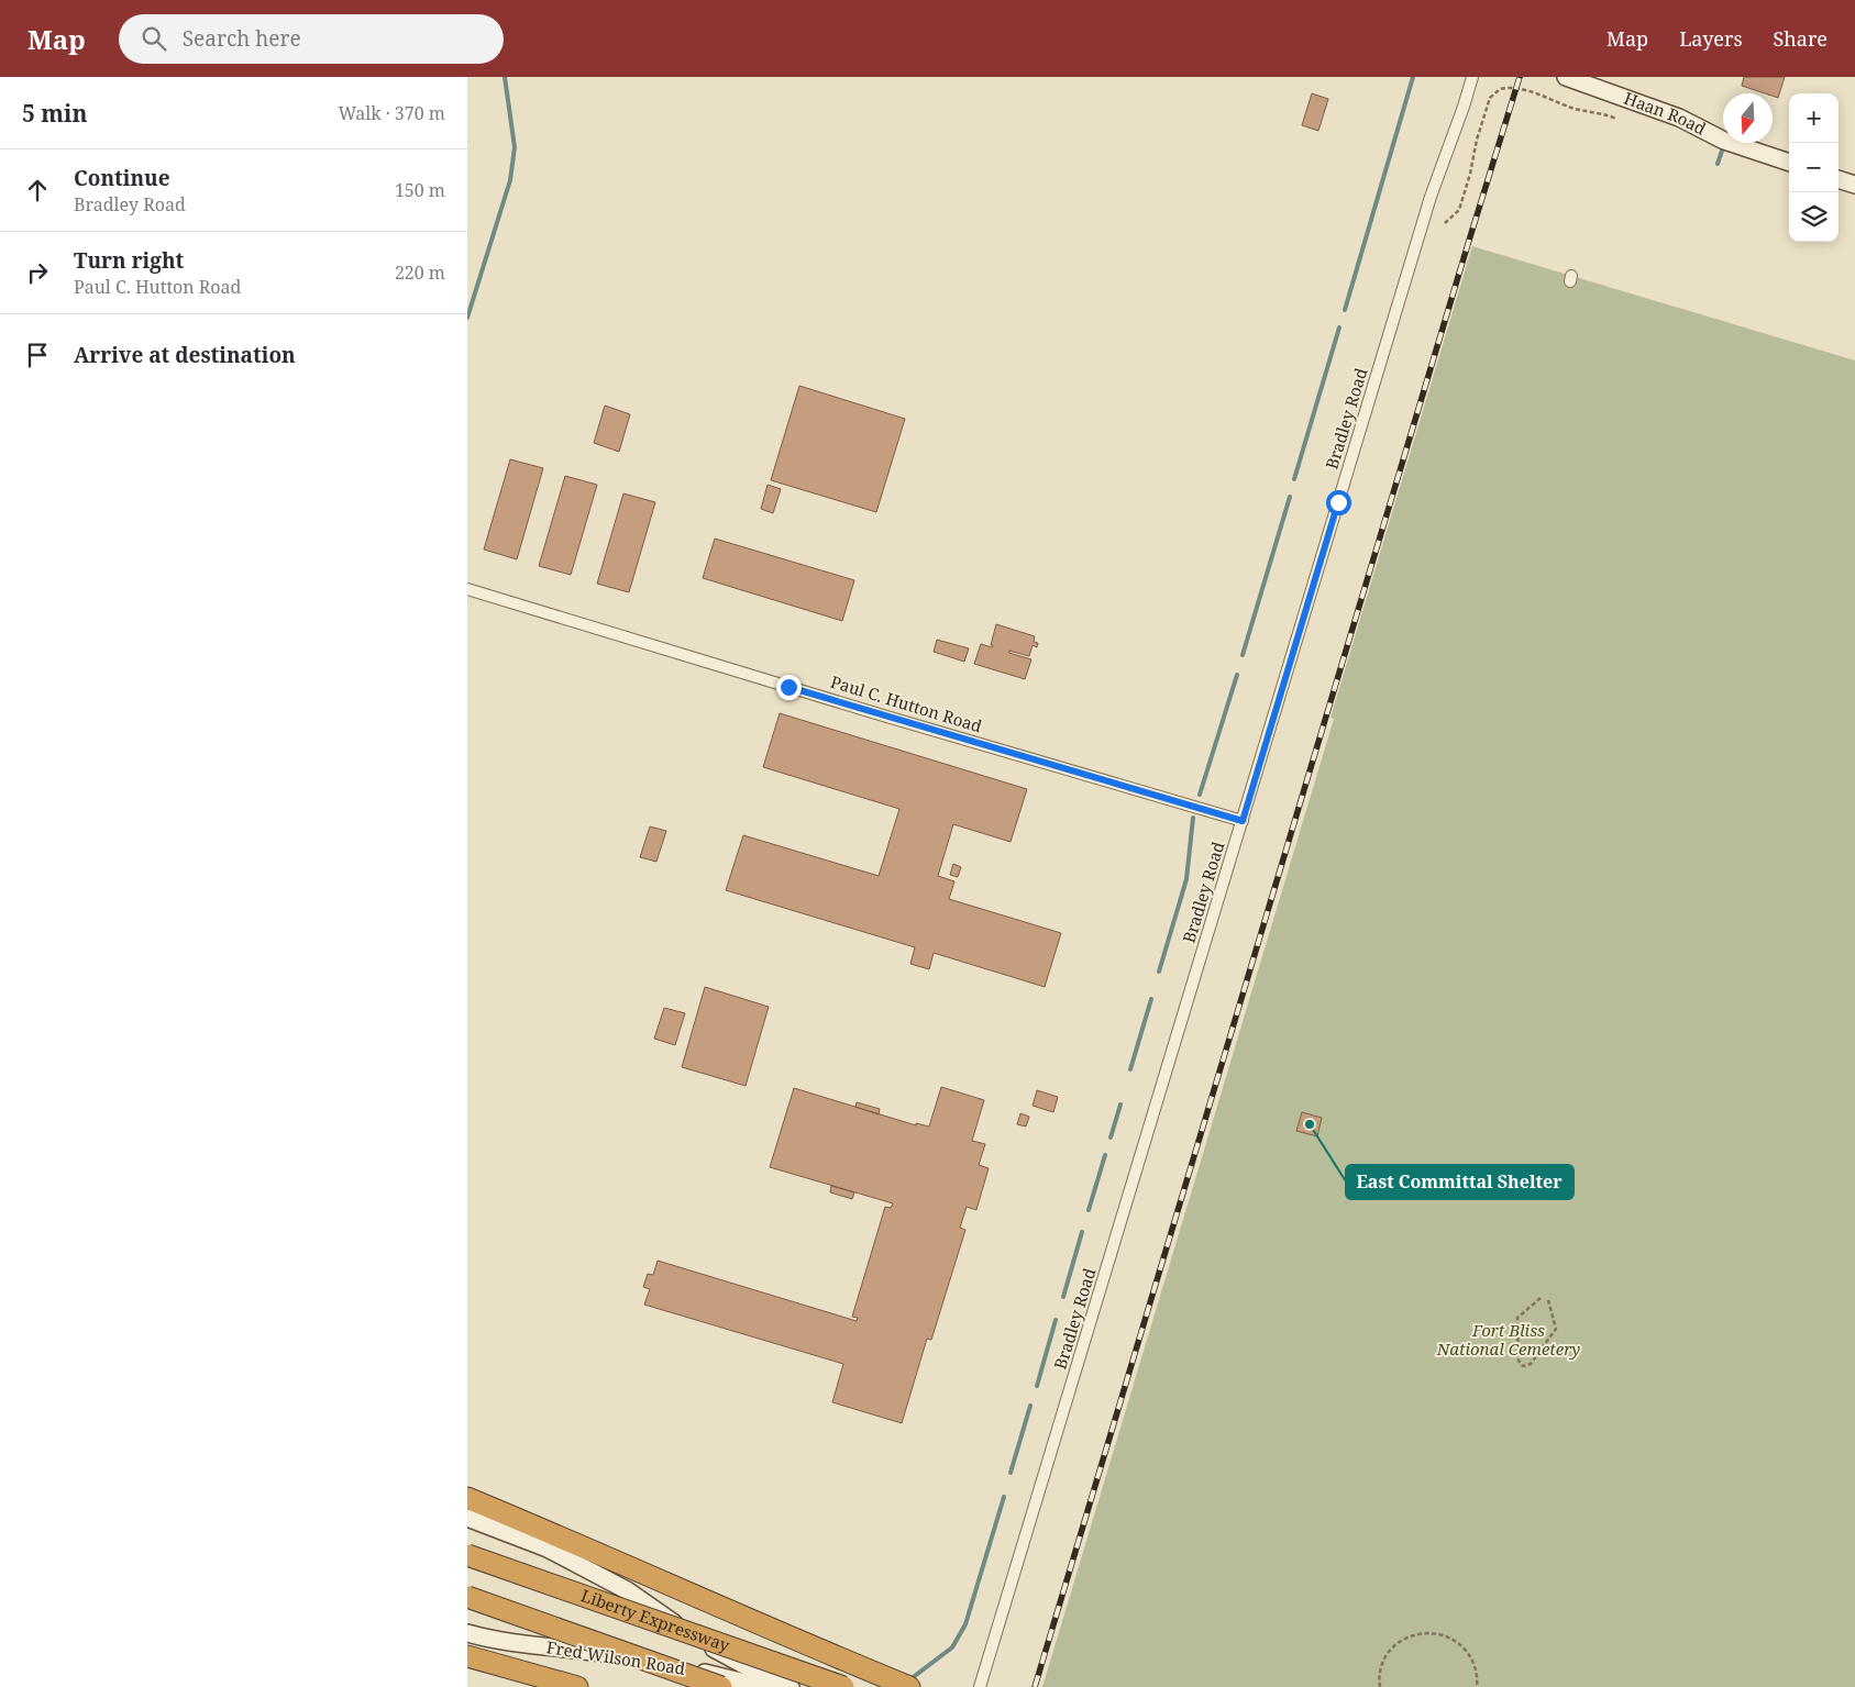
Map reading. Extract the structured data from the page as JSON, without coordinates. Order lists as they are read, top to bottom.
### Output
{
  "streets": {
    "highway": ["Liberty Expressway"],
    "main road": ["Haan Road", "Fred Wilson Road"],
    "street": ["Bradley Road", "Paul C. Hutton Road"]
  },
  "crossings": [
    ["Bradley Road", "Paul C. Hutton Road"]
  ],
  "parks": ["Fort Bliss National Cemetery"],
  "places": ["East Committal Shelter"],
  "north": "bottom",
  "page": {
    "header": "Map",
    "search": "Search here",
    "nav": ["Map", "Layers", "Share"],
    "heading": ["5 min", "Walk · 370 m"],
    "map_buttons": ["+", "−"],
    "list": [
      ["Continue", "Bradley Road", "150 m"],
      ["Turn right", "Paul C. Hutton Road", "220 m"],
      "Arrive at destination"
    ]
  }
}
